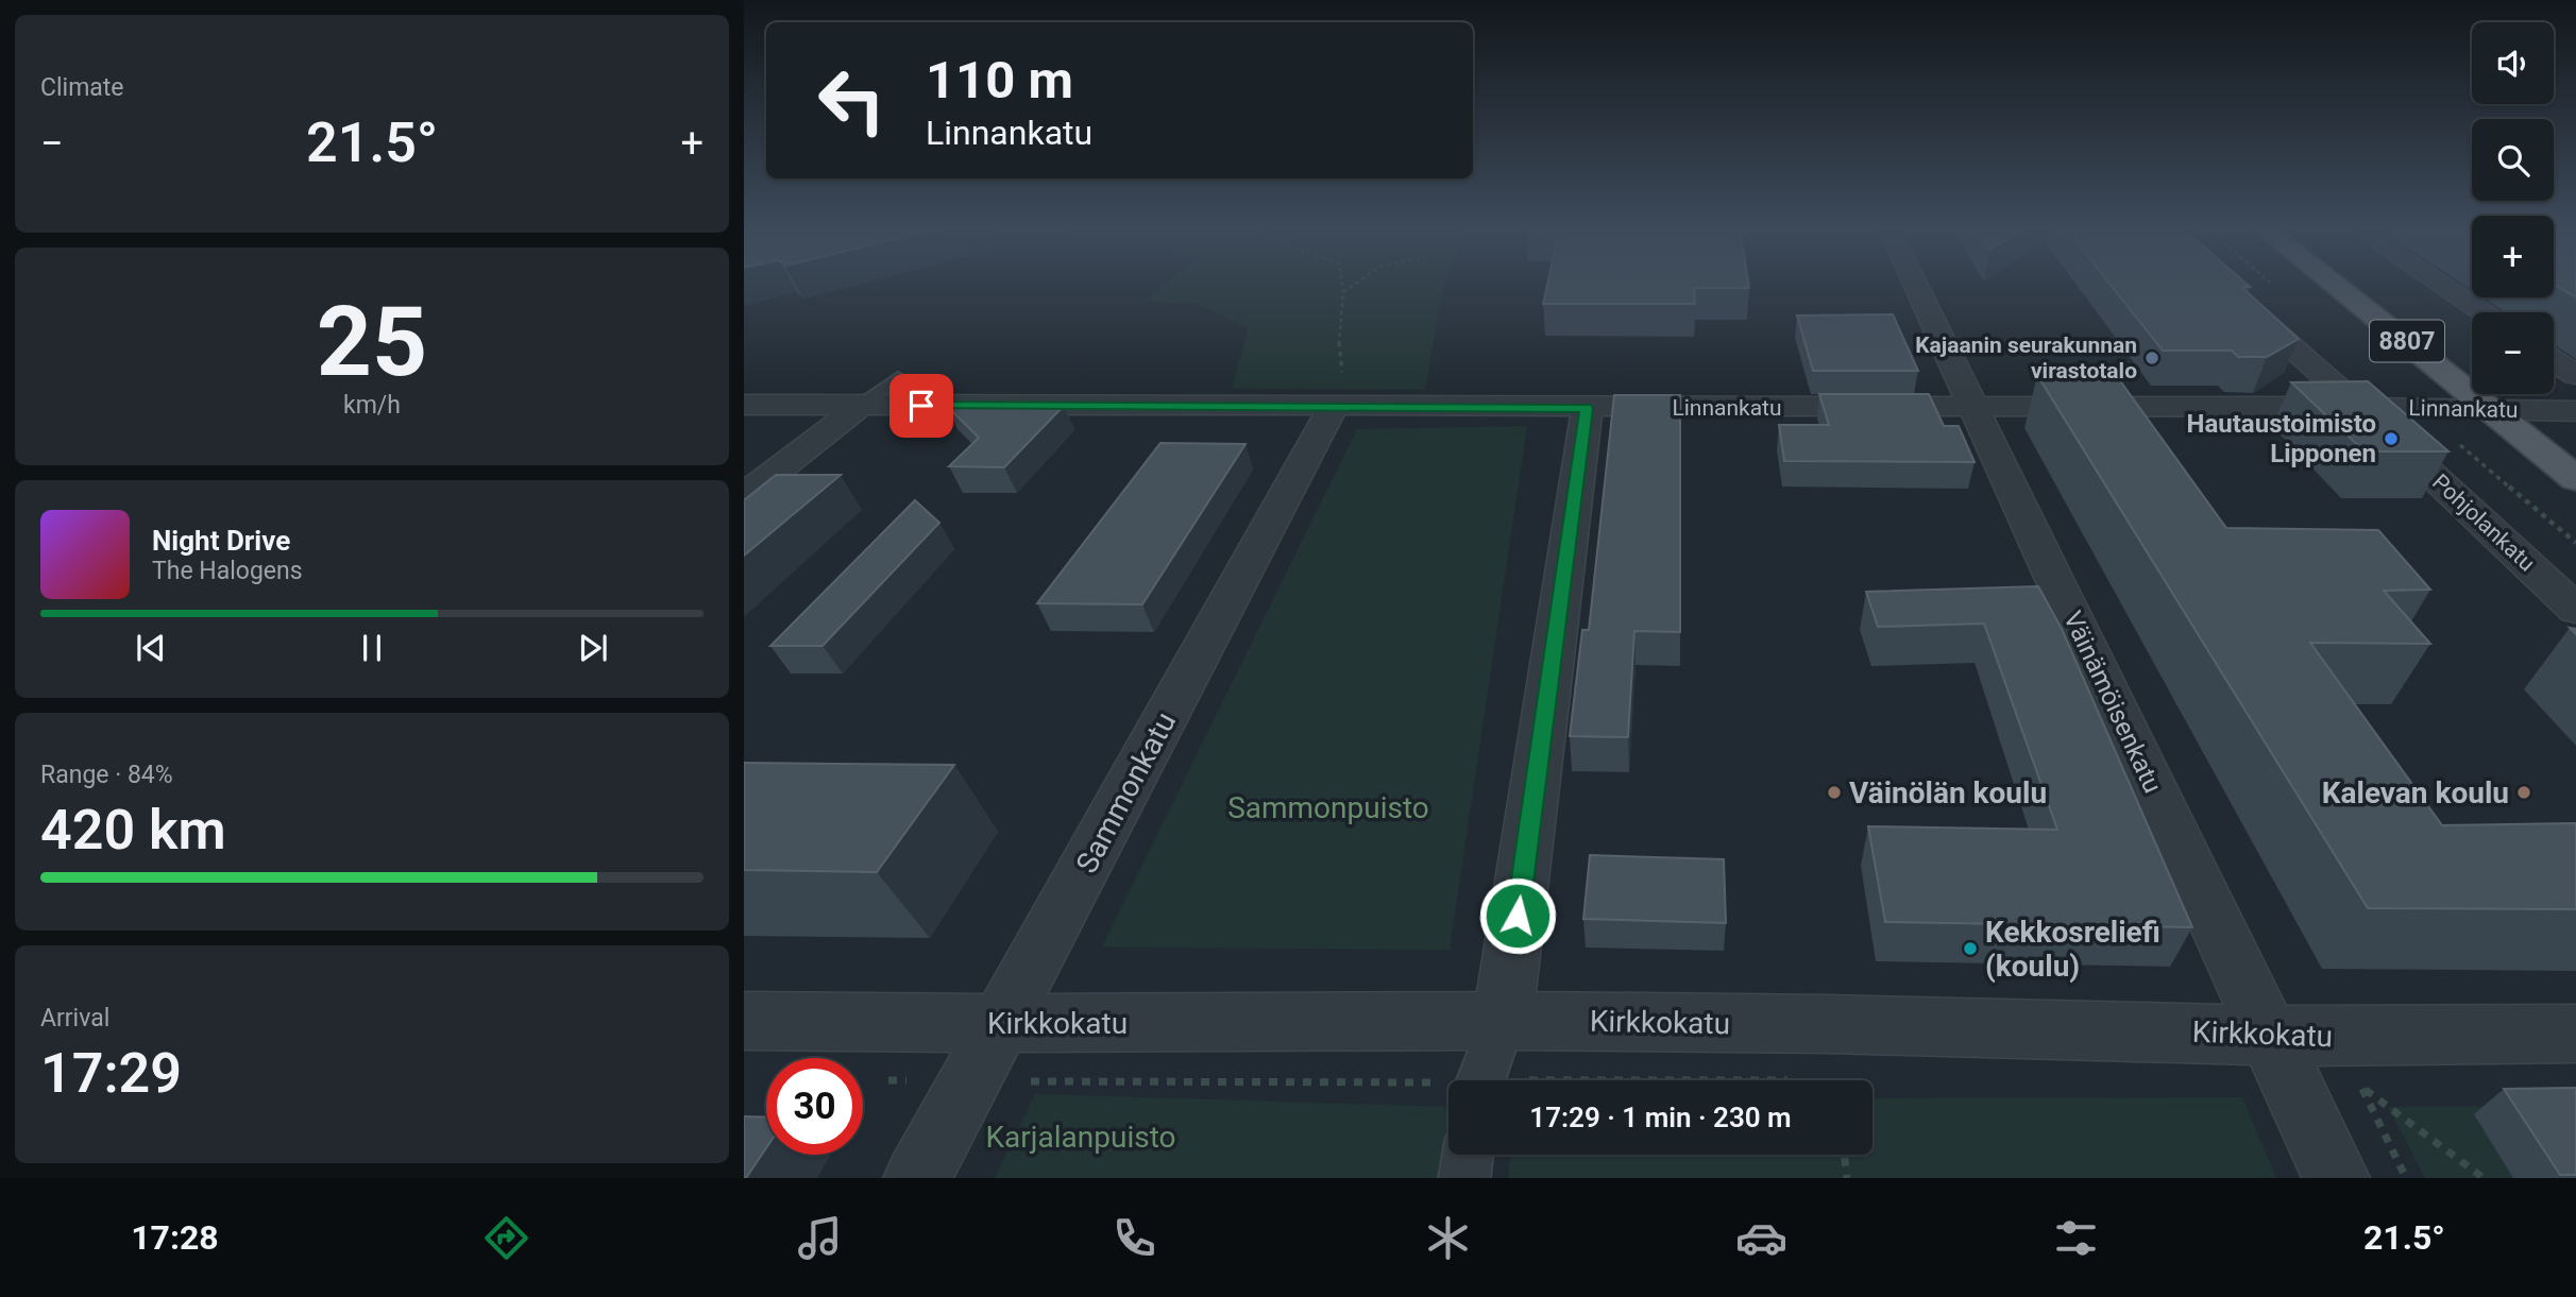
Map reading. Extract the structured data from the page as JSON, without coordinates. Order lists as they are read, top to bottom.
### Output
{
  "streets": {
    "main road": ["8807"],
    "street": [
      "Linnankatu",
      "Pohjolankatu",
      "Väinämöisenkatu",
      "Sammonkatu",
      "Kirkkokatu"
    ]
  },
  "crossings": [
    ["8807", "Linnankatu"],
    ["Linnankatu", "Pohjolankatu"],
    ["Linnankatu", "Väinämöisenkatu"],
    ["Linnankatu", "Sammonkatu"],
    ["Väinämöisenkatu", "Kirkkokatu"],
    ["Sammonkatu", "Kirkkokatu"]
  ],
  "parks": ["Sammonpuisto", "Karjalanpuisto"],
  "places": [
    "Kajaanin seurakunnan virastotalo",
    "Hautaustoimisto Lipponen",
    "Väinölän koulu",
    "Kalevan koulu",
    "Kekkosreliefi (koulu)"
  ],
  "page": {
    "tile": [
      "Climate",
      ["25", "km/h"],
      ["Range · 84%", "420 km"],
      ["Arrival", "17:29"]
    ],
    "map_buttons": ["+", "−"],
    "turn": ["110 m", "Linnankatu"],
    "heat": ["−", "21.5°", "+"],
    "song": ["Night Drive", "The Halogens"],
    "limit": "30",
    "trip": "17:29 · 1 min · 230 m",
    "tabs": ["17:28", "21.5°"]
  }
}
